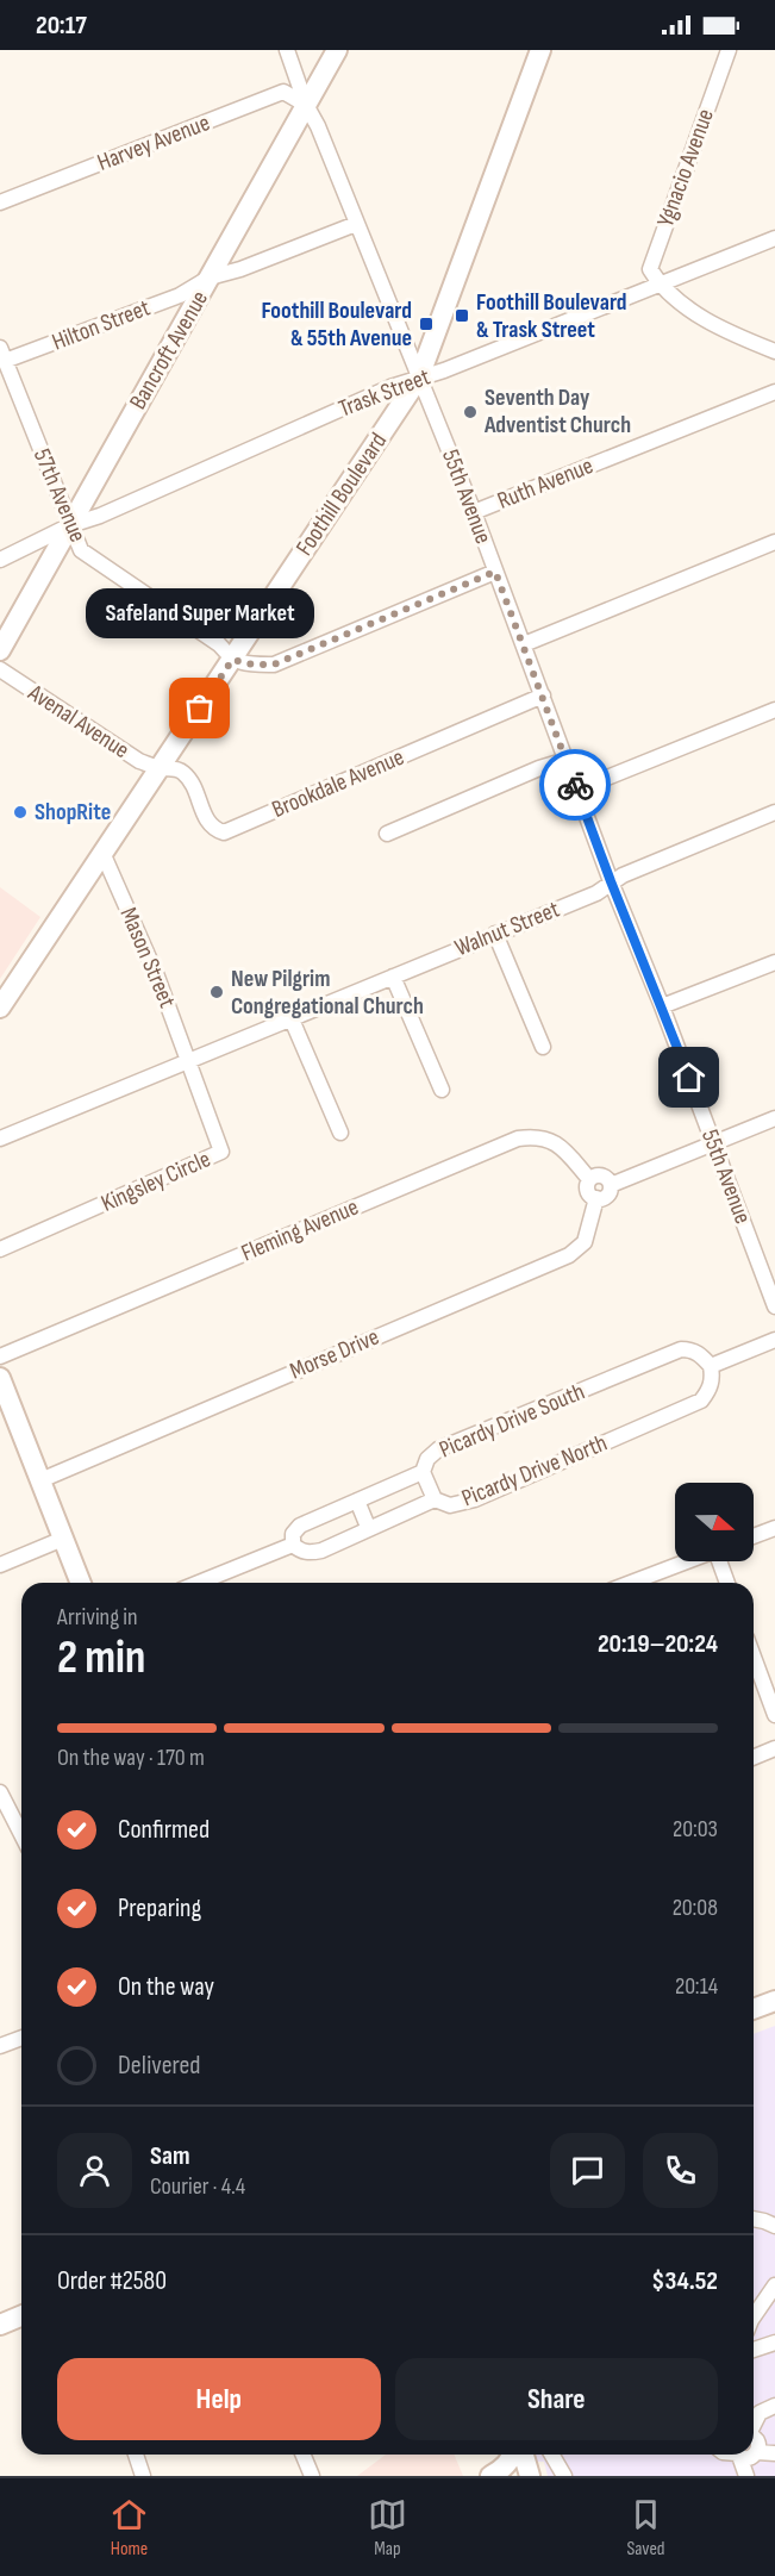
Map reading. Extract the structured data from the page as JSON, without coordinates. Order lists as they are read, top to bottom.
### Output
{
  "streets": {
    "main road": ["Bancroft Avenue", "Foothill Boulevard"],
    "street": [
      "Harvey Avenue",
      "Ygnacio Avenue",
      "Hilton Street",
      "Trask Street",
      "Ruth Avenue",
      "57th Avenue",
      "55th Avenue",
      "Avenal Avenue",
      "Brookdale Avenue",
      "Walnut Street",
      "Mason Street",
      "Kingsley Circle",
      "Fleming Avenue",
      "Morse Drive",
      "Picardy Drive South",
      "Picardy Drive North"
    ]
  },
  "crossings": [
    ["Harvey Avenue", "Bancroft Avenue"],
    ["Harvey Avenue", "55th Avenue"],
    ["Ygnacio Avenue", "Trask Street"],
    ["Hilton Street", "Bancroft Avenue"],
    ["Hilton Street", "57th Avenue"],
    ["Hilton Street", "55th Avenue"],
    ["Bancroft Avenue", "Trask Street"],
    ["Bancroft Avenue", "57th Avenue"],
    ["Bancroft Avenue", "55th Avenue"],
    ["Trask Street", "Foothill Boulevard"],
    ["Trask Street", "57th Avenue"],
    ["Trask Street", "55th Avenue"],
    ["Ruth Avenue", "55th Avenue"],
    ["Foothill Boulevard", "57th Avenue"],
    ["Foothill Boulevard", "55th Avenue"],
    ["Foothill Boulevard", "Avenal Avenue"],
    ["Foothill Boulevard", "Brookdale Avenue"],
    ["Foothill Boulevard", "Mason Street"],
    ["55th Avenue", "Brookdale Avenue"],
    ["55th Avenue", "Walnut Street"],
    ["Avenal Avenue", "Brookdale Avenue"],
    ["Walnut Street", "Mason Street"],
    ["Walnut Street", "Kingsley Circle"],
    ["Mason Street", "Kingsley Circle"],
    ["Fleming Avenue", "Morse Drive"],
    ["Picardy Drive South", "Picardy Drive North"]
  ],
  "places": {
    "transit": ["Foothill Boulevard & Trask Street", "Foothill Boulevard & 55th Avenue"],
    "other": [
      "Seventh Day Adventist Church",
      "Safeland Super Market",
      "ShopRite",
      "New Pilgrim Congregational Church"
    ]
  },
  "north": "right",
  "page": {
    "status": "20:17",
    "bubble": "Safeland Super Market",
    "heading": ["2 min", "Arriving in", "20:19–20:24"],
    "panel": [
      "Sam",
      "Courier · 4.4",
      "Order #2580",
      "$34.52"
    ],
    "bar": "On the way · 170 m",
    "list": [
      ["Confirmed", "20:03"],
      ["Preparing", "20:08"],
      ["On the way", "20:14"],
      "Delivered"
    ],
    "buttons": ["Help", "Share"],
    "tabs": ["Home", "Map", "Saved"]
  }
}
